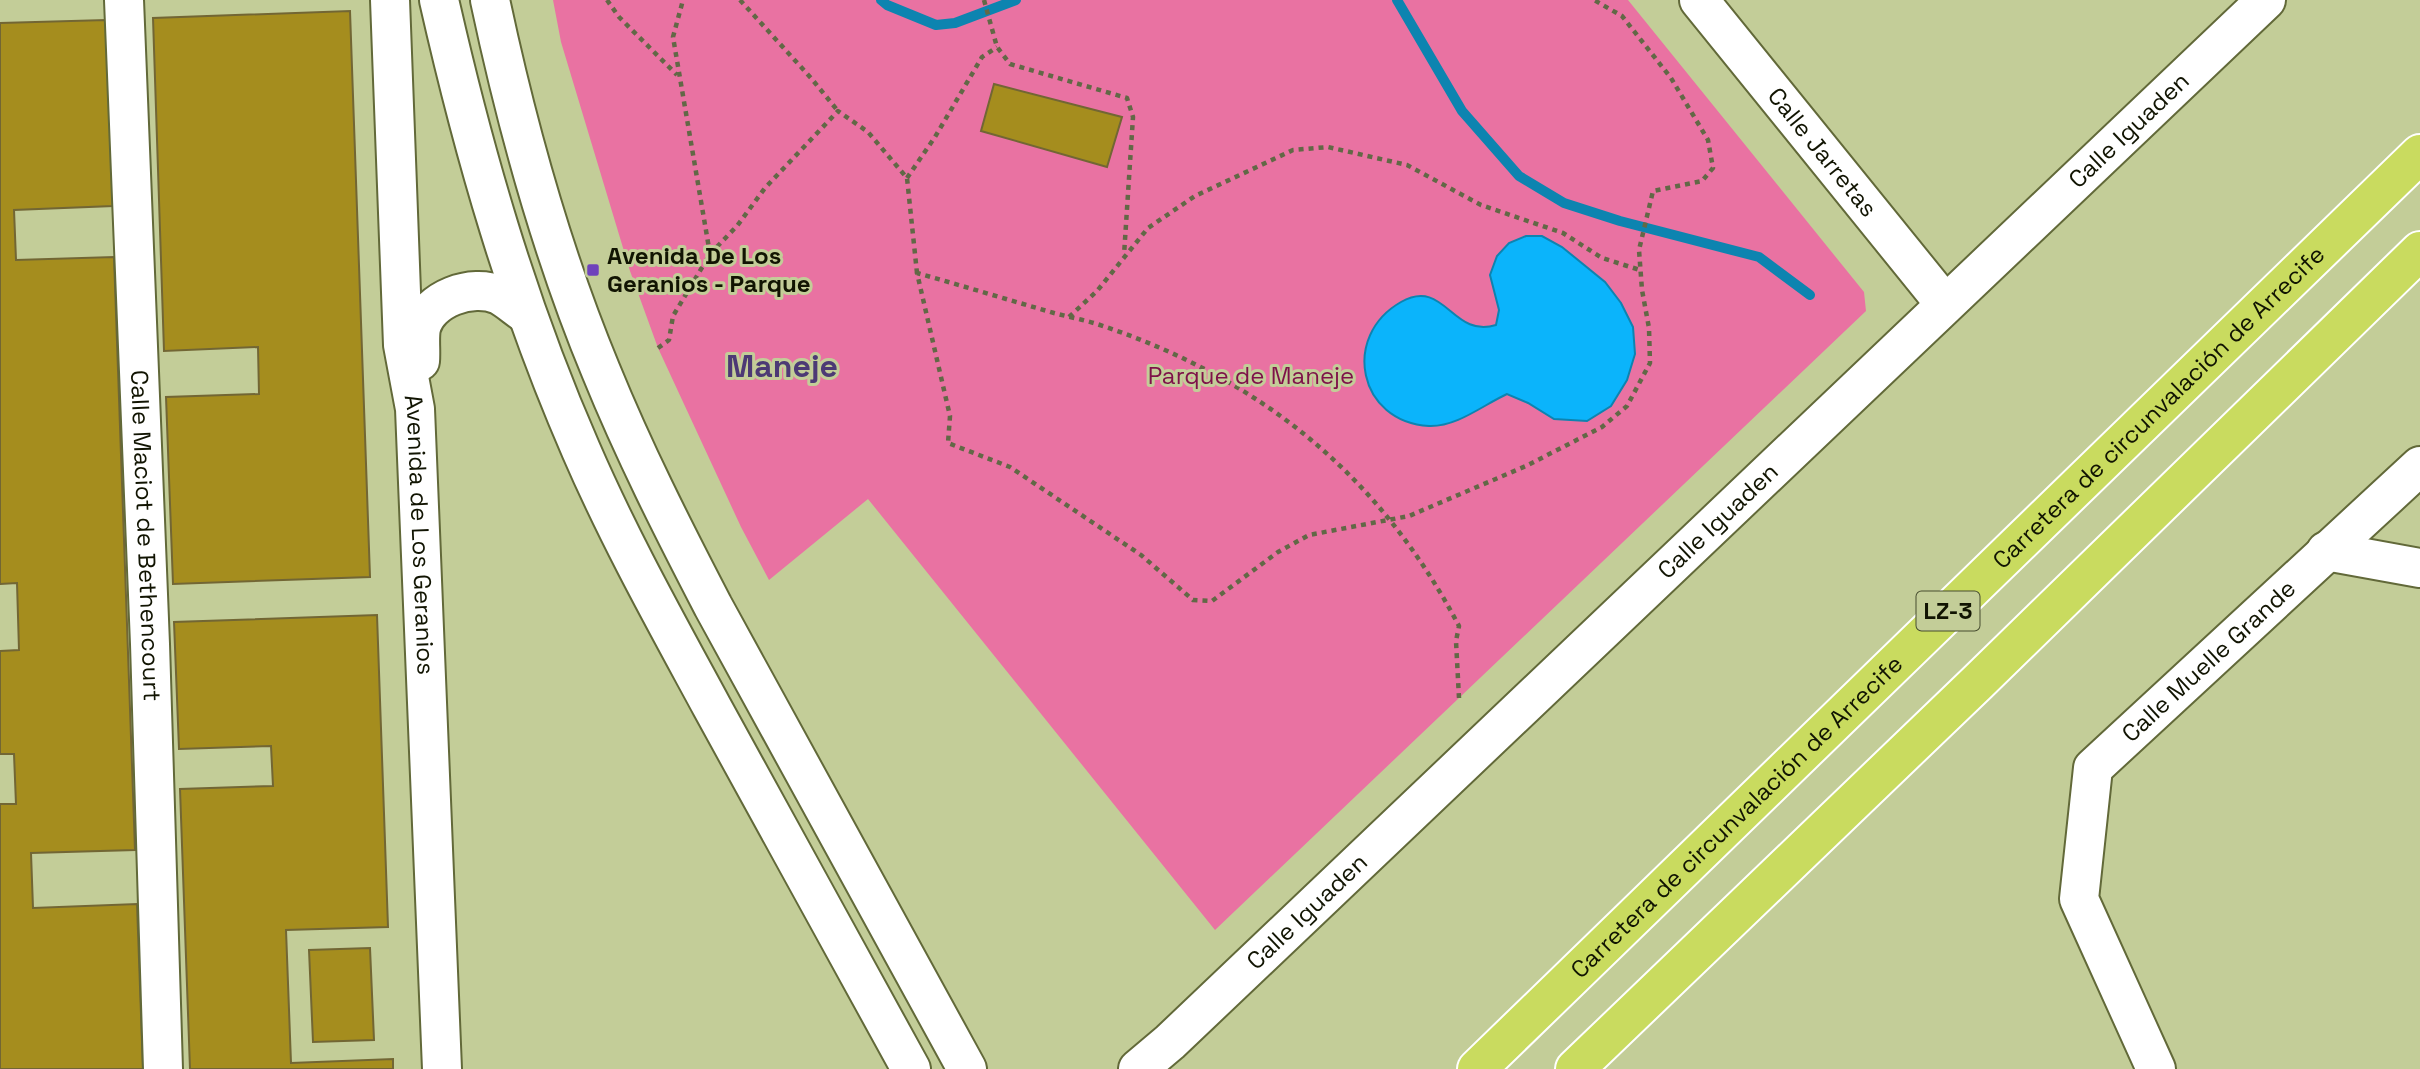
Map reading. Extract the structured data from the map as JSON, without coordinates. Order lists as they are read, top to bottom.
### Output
{
  "streets": {
    "highway": ["Carretera de circunvalación de Arrecife", "LZ-3"],
    "street": [
      "Calle Iguaden",
      "Calle Jarretas",
      "Calle Maciot de Bethencourt",
      "Avenida de Los Geranios",
      "Calle Muelle Grande"
    ]
  },
  "crossings": [
    ["Calle Iguaden", "Calle Jarretas"]
  ],
  "districts": ["Maneje"],
  "parks": ["Parque de Maneje"],
  "places": {
    "transit": ["Avenida De Los Geranios - Parque"]
  }
}
